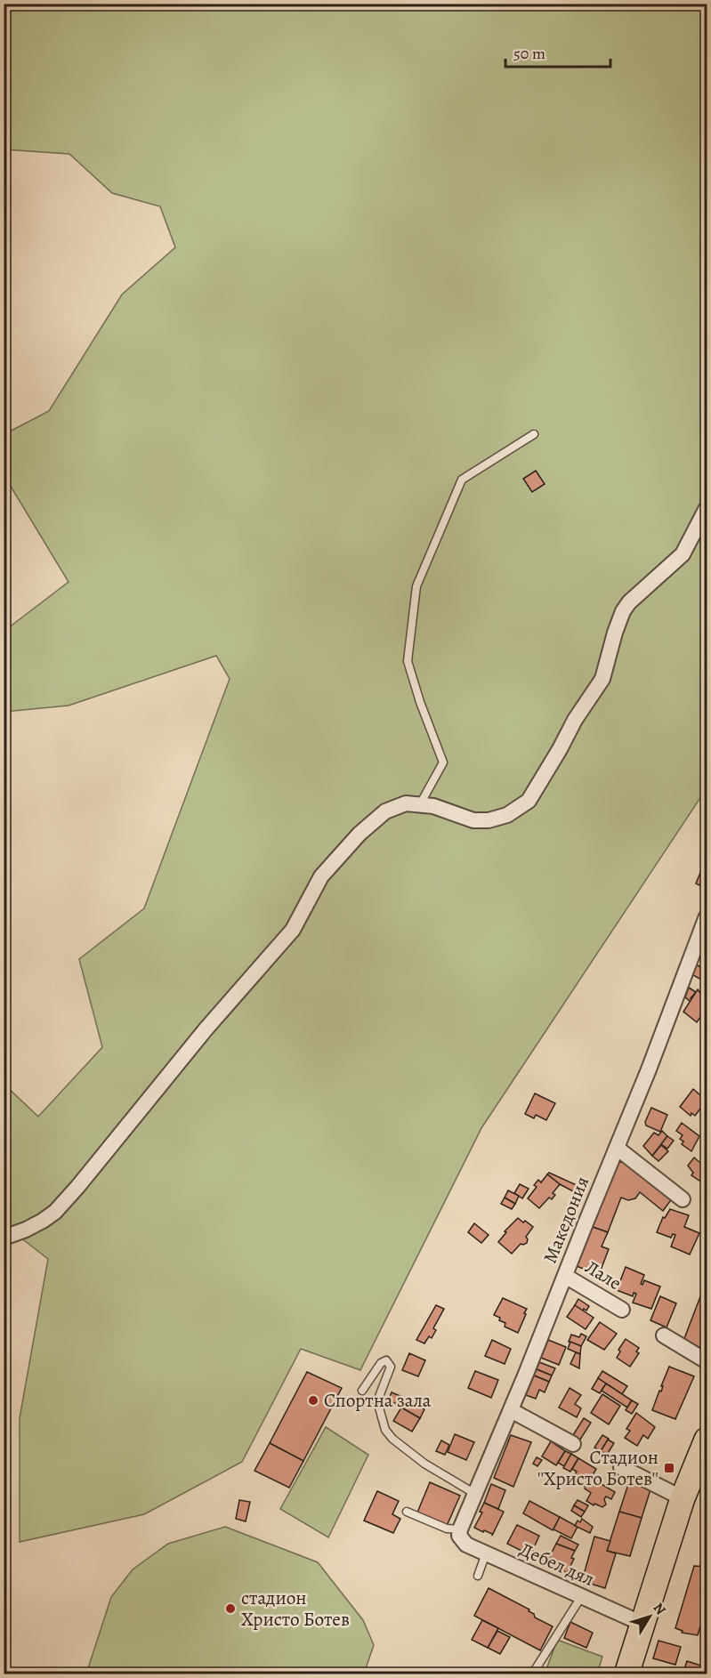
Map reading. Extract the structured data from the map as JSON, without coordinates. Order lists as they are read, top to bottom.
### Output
{
  "streets": {
    "street": ["Македония", "Лале", "Дебел дял"]
  },
  "crossings": [
    ["Македония", "Лале"],
    ["Македония", "Дебел дял"]
  ],
  "places": {
    "other": ["Спортна зала", "стадион Христо Ботев"],
    "transit": ["Стадион ''Христо Ботев''"]
  },
  "scale_bar": "50 m",
  "north": "top right"
}
